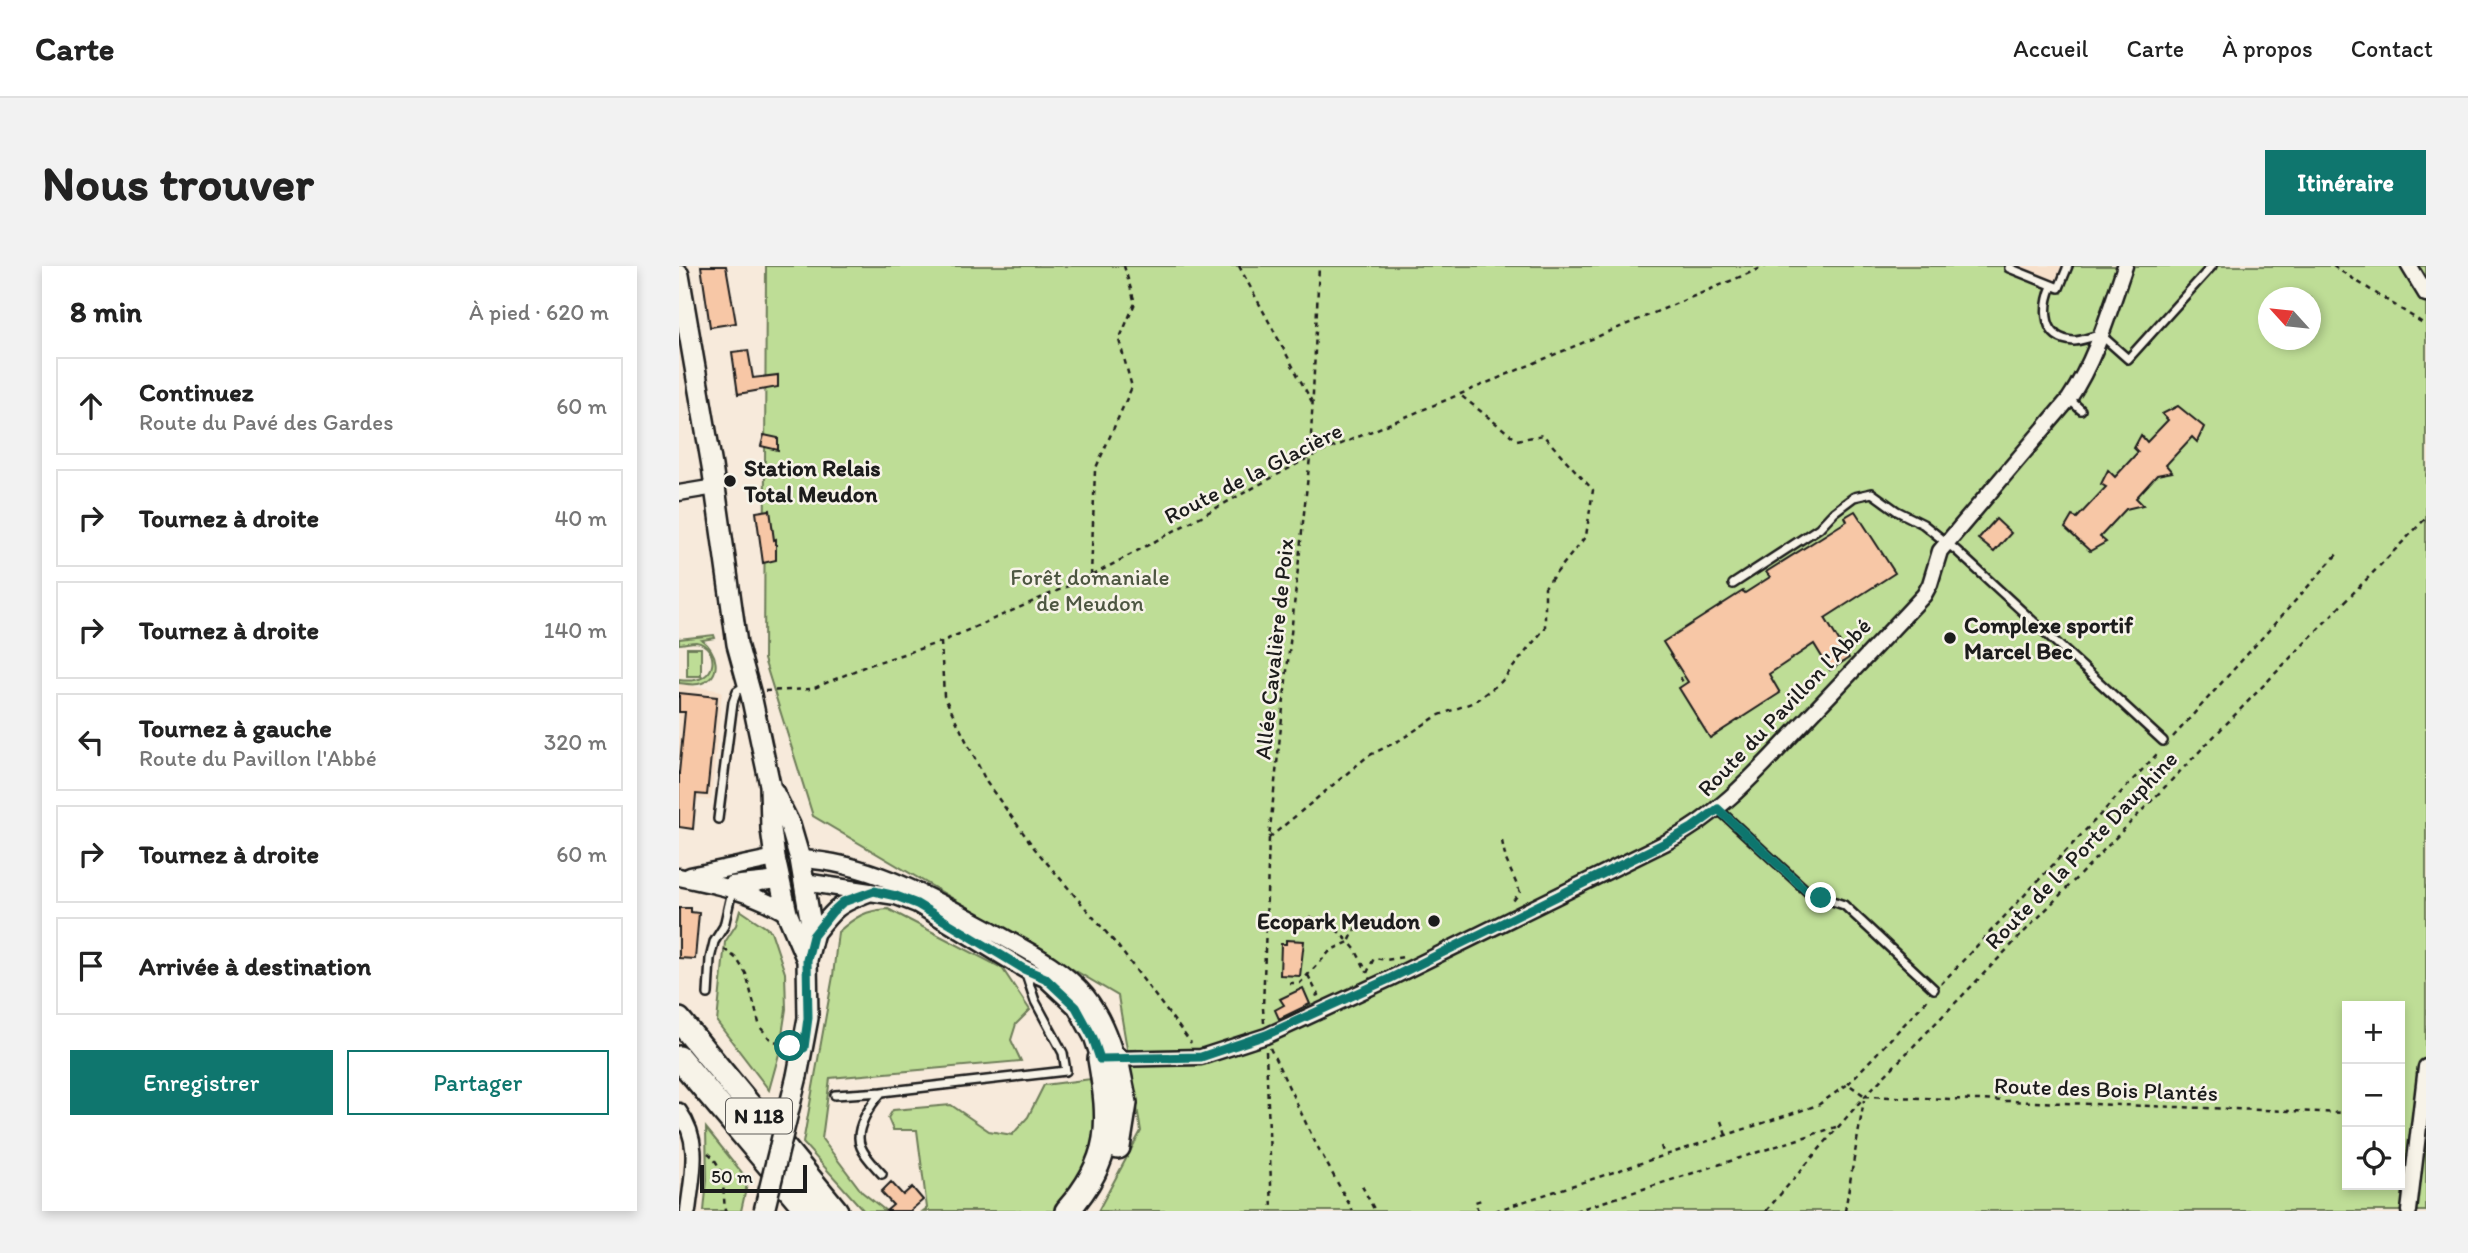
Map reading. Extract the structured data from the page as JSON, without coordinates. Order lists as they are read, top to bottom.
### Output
{
  "streets": {
    "highway": ["N 118"],
    "street": ["Route du Pavillon l'Abbé"],
    "path": [
      "Route de la Glacière",
      "Allée Cavalière de Poix",
      "Route de la Porte Dauphine",
      "Route des Bois Plantés"
    ]
  },
  "crossings": [
    ["Route de la Glacière", "Allée Cavalière de Poix"],
    ["Allée Cavalière de Poix", "Route du Pavillon l'Abbé"],
    ["Route de la Porte Dauphine", "Route des Bois Plantés"]
  ],
  "parks": ["Forêt domaniale de Meudon"],
  "places": ["Station Relais Total Meudon", "Complexe sportif Marcel Bec", "Ecopark Meudon"],
  "scale_bar": "50 m",
  "north": "top left",
  "page": {
    "header": "Carte",
    "nav": [
      "Accueil",
      "Carte",
      "À propos",
      "Contact"
    ],
    "buttons": [
      "Itinéraire",
      ["Enregistrer", "Partager"]
    ],
    "title": "Nous trouver",
    "heading": ["8 min", "À pied · 620 m"],
    "list": [
      ["Continuez", "Route du Pavé des Gardes", "60 m"],
      ["Tournez à droite", "40 m"],
      ["Tournez à droite", "140 m"],
      ["Tournez à gauche", "Route du Pavillon l'Abbé", "320 m"],
      ["Tournez à droite", "60 m"],
      "Arrivée à destination"
    ],
    "map_buttons": ["+", "−"],
    "scale": "50 m"
  }
}
